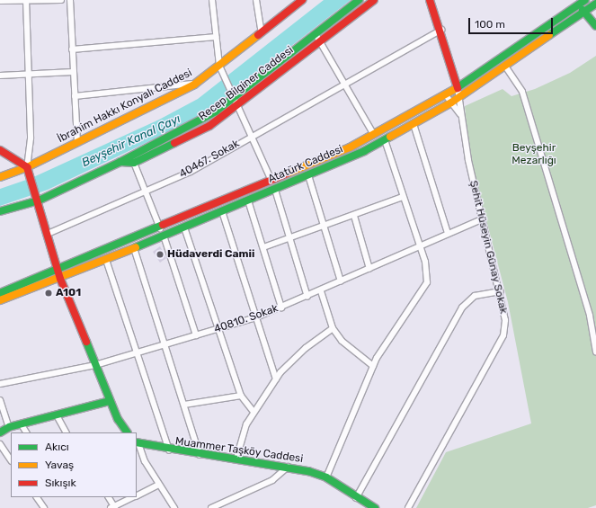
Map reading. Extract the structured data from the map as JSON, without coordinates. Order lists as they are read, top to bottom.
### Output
{
  "streets": {
    "street": [
      "Recep Bilginer Caddesi",
      "İbrahim Hakkı Konyalı Caddesi",
      "40467. Sokak",
      "Atatürk Caddesi",
      "Şehit Hüseyin Günay Sokak",
      "40810. Sokak",
      "Muammer Taşköy Caddesi"
    ]
  },
  "crossings": [
    ["Şehit Hüseyin Günay Sokak", "40810. Sokak"]
  ],
  "water": ["Beyşehir Kanal Çayı"],
  "parks": ["Beyşehir Mezarlığı"],
  "places": ["Hüdaverdi Camii", "A101"],
  "legend": ["Akıcı", "Yavaş", "Sıkışık"],
  "scale_bar": "100 m"
}
